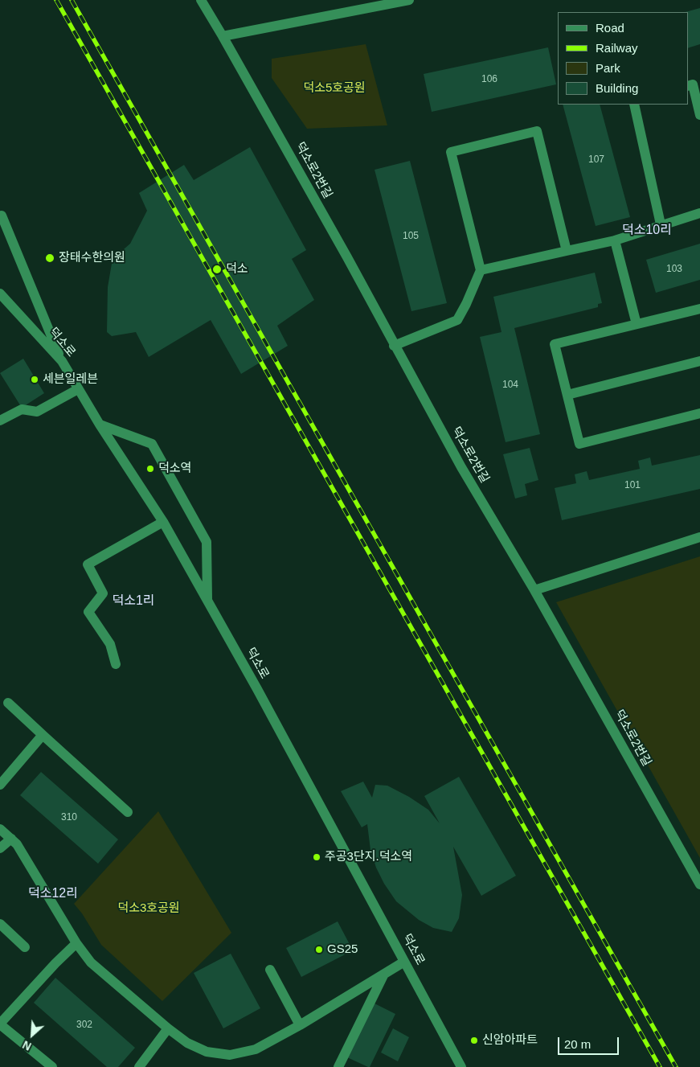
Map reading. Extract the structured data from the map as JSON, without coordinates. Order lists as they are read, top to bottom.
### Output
{
  "streets": {
    "street": ["덕소로2번길", "덕소로"]
  },
  "districts": ["덕소10리", "덕소1리", "덕소12리"],
  "parks": ["덕소5호공원", "덕소3호공원"],
  "places": [
    "장태수한의원",
    "덕소",
    "세븐일레븐",
    "덕소역",
    "주공3단지.덕소역",
    "GS25",
    "신암아파트"
  ],
  "house_numbers": [
    "106",
    "107",
    "105",
    "103",
    "104",
    "101",
    "310",
    "302"
  ],
  "legend": [
    "Road",
    "Railway",
    "Park",
    "Building"
  ],
  "scale_bar": "20 m",
  "north": "bottom left"
}
